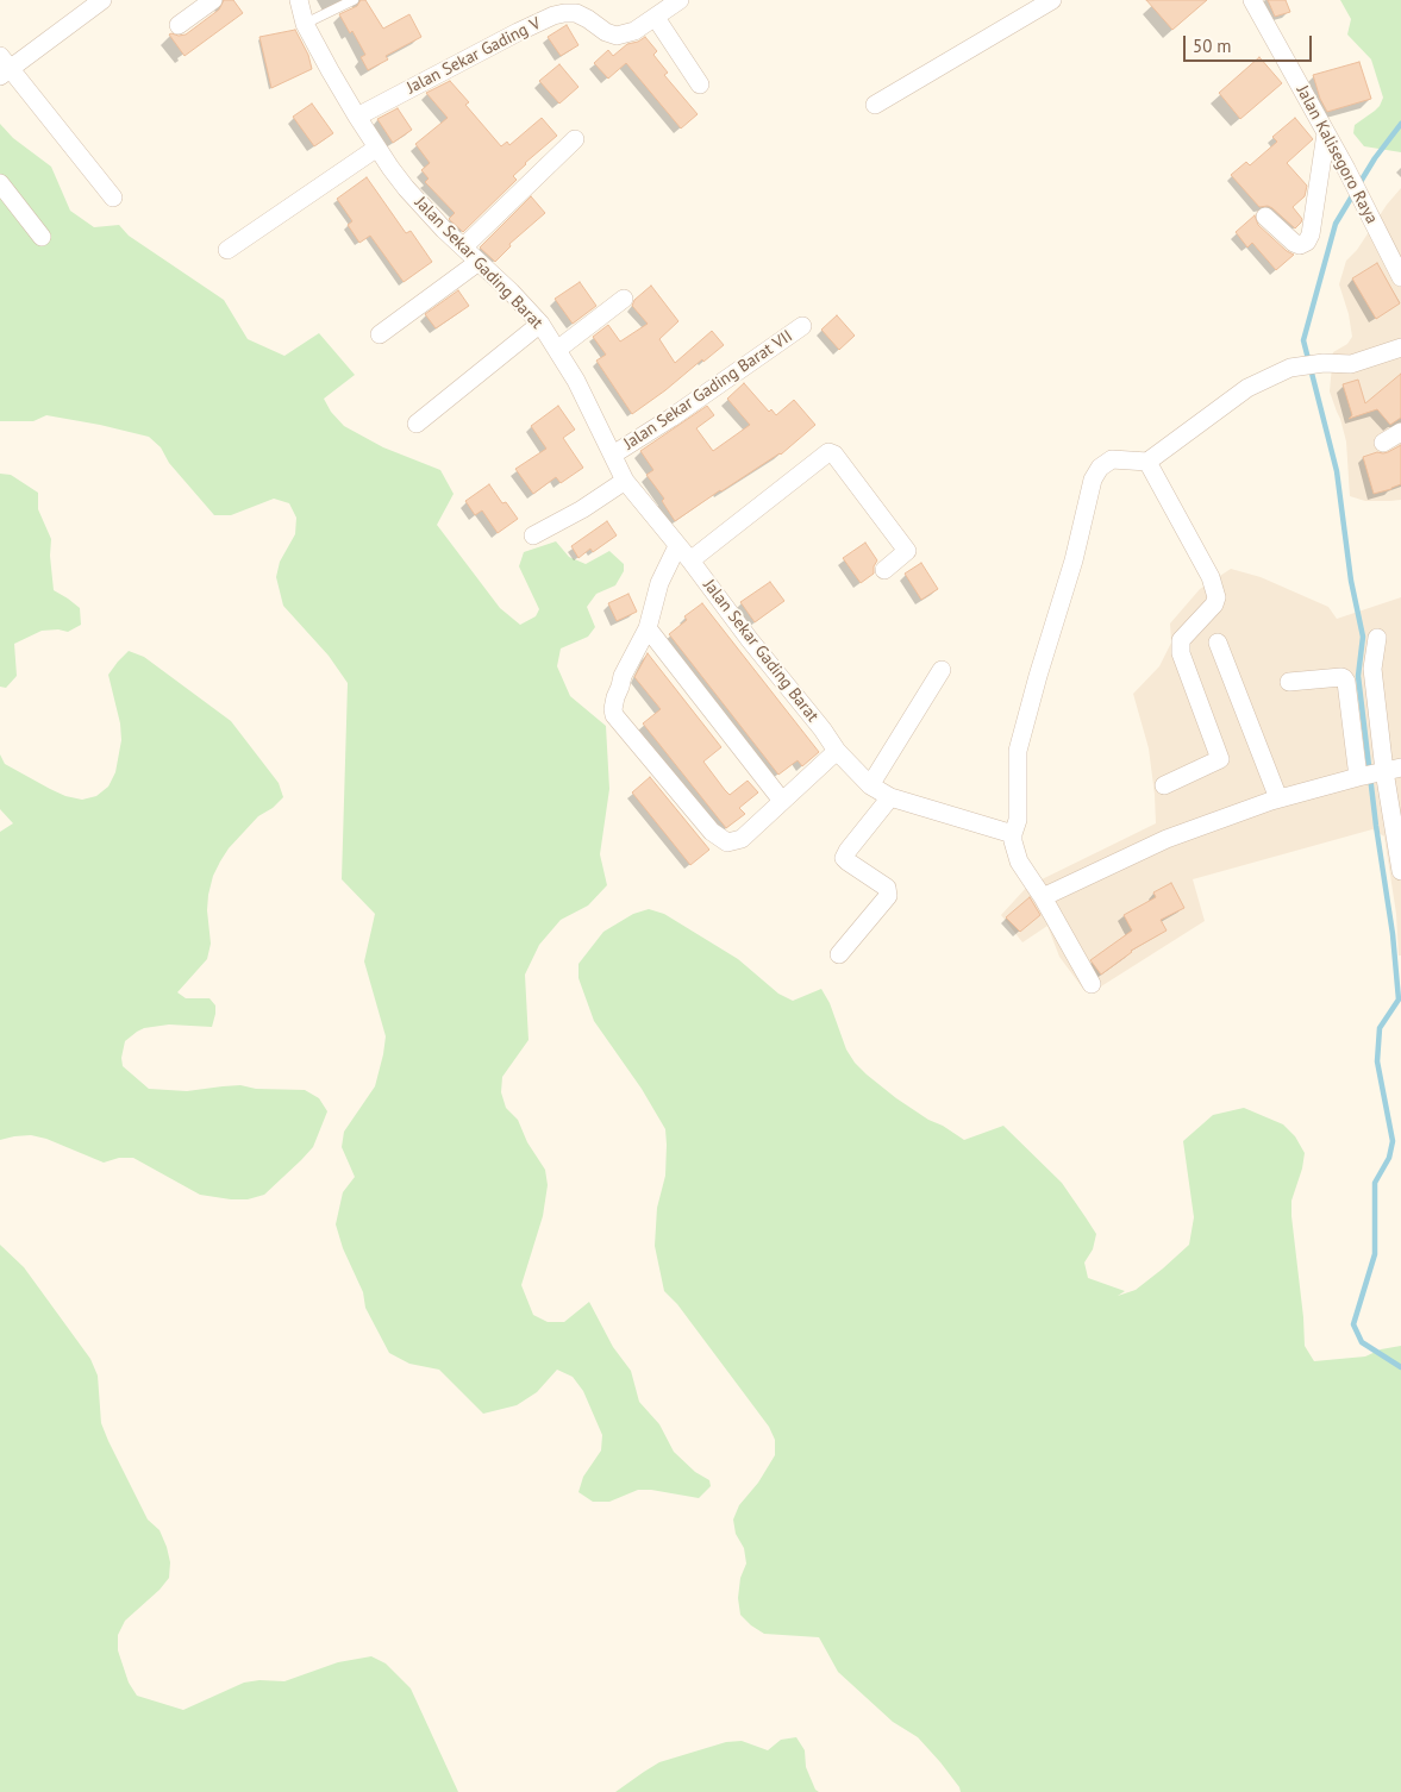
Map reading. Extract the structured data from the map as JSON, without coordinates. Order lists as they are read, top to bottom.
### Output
{
  "streets": {
    "street": [
      "Jalan Sekar Gading V",
      "Jalan Kalisegoro Raya",
      "Jalan Sekar Gading Barat",
      "Jalan Sekar Gading Barat VII"
    ]
  },
  "crossings": [
    ["Jalan Sekar Gading V", "Jalan Sekar Gading Barat"],
    ["Jalan Sekar Gading Barat", "Jalan Sekar Gading Barat VII"]
  ],
  "scale_bar": "50 m"
}
